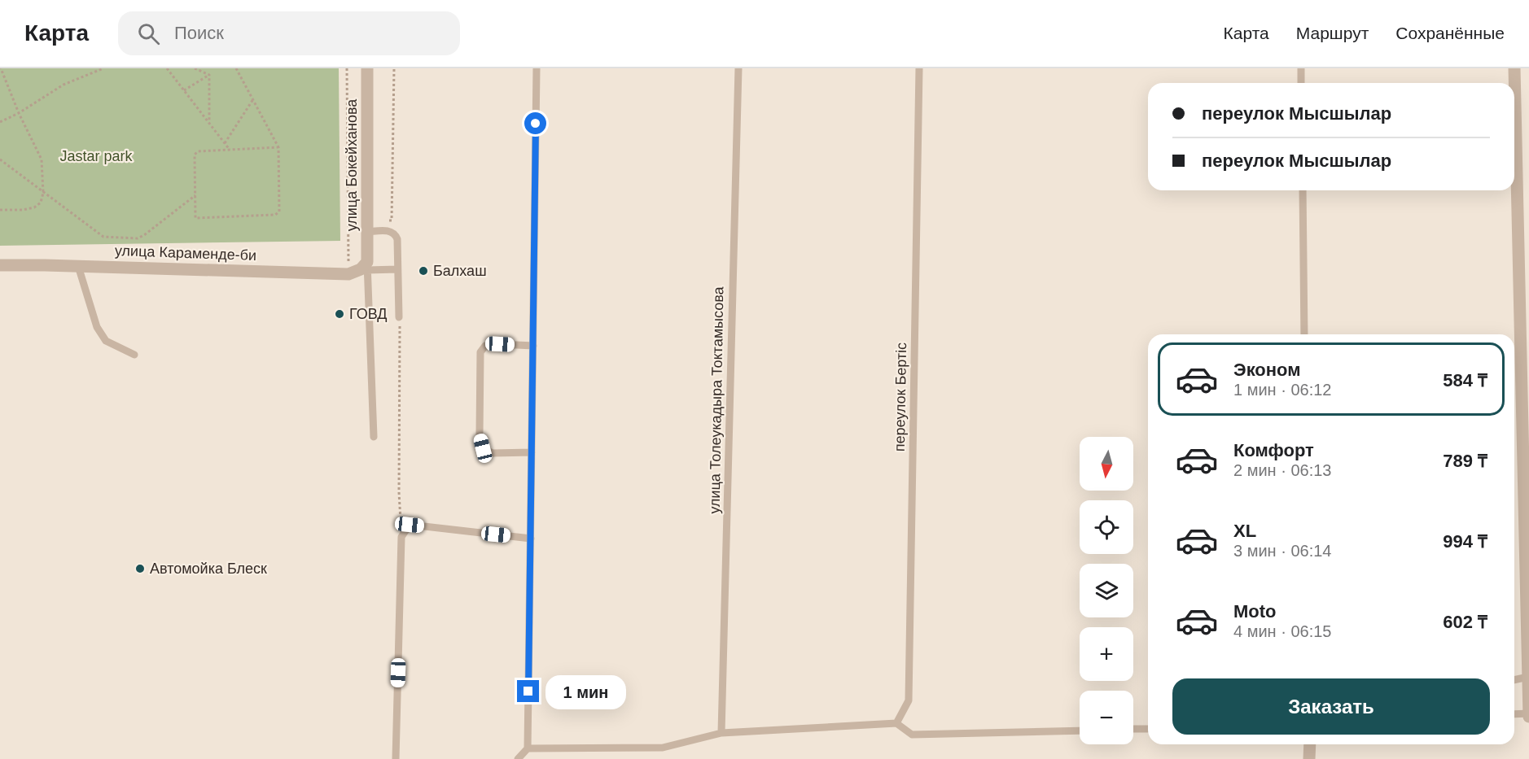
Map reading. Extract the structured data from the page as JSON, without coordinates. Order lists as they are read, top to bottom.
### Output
{
  "streets": {
    "street": ["улица Бокейханова", "улица Караменде-би"],
    "lane": ["переулок Бертіс", "улица Толеукадыра Токтамысова"]
  },
  "parks": ["Jastar park"],
  "places": ["Балхаш", "ГОВД", "Автомойка Блеск"],
  "north": "bottom",
  "page": {
    "header": "Карта",
    "search": "Поиск",
    "nav": ["Карта", "Маршрут", "Сохранённые"],
    "banner": ["переулок Мысшылар", "переулок Мысшылар"],
    "list": [
      {
        "name": "Эконом",
        "note": "1 мин · 06:12",
        "value": "584 ₸"
      },
      {
        "name": "Комфорт",
        "note": "2 мин · 06:13",
        "value": "789 ₸"
      },
      {
        "name": "XL",
        "note": "3 мин · 06:14",
        "value": "994 ₸"
      },
      {
        "name": "Moto",
        "note": "4 мин · 06:15",
        "value": "602 ₸"
      }
    ],
    "map_buttons": ["+", "−"],
    "buttons": "Заказать",
    "bubble": "1 мин"
  }
}
